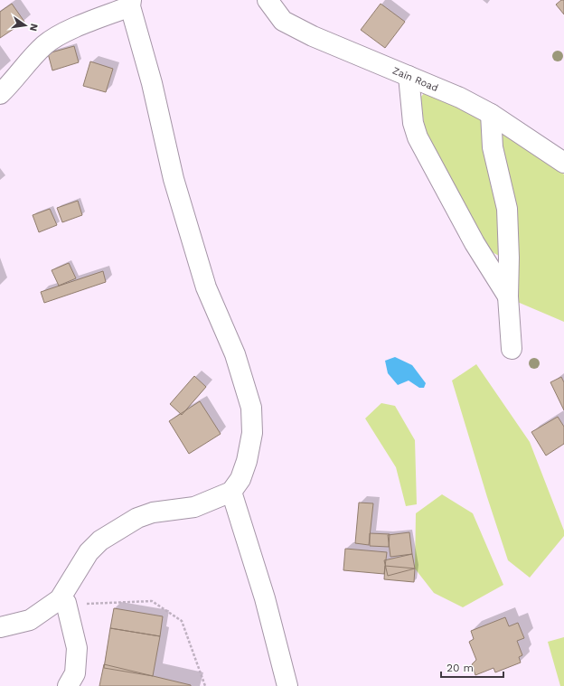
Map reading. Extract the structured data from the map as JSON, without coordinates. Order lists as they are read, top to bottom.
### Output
{
  "streets": {
    "street": ["Zain Road"]
  },
  "scale_bar": "20 m",
  "north": "right"
}
